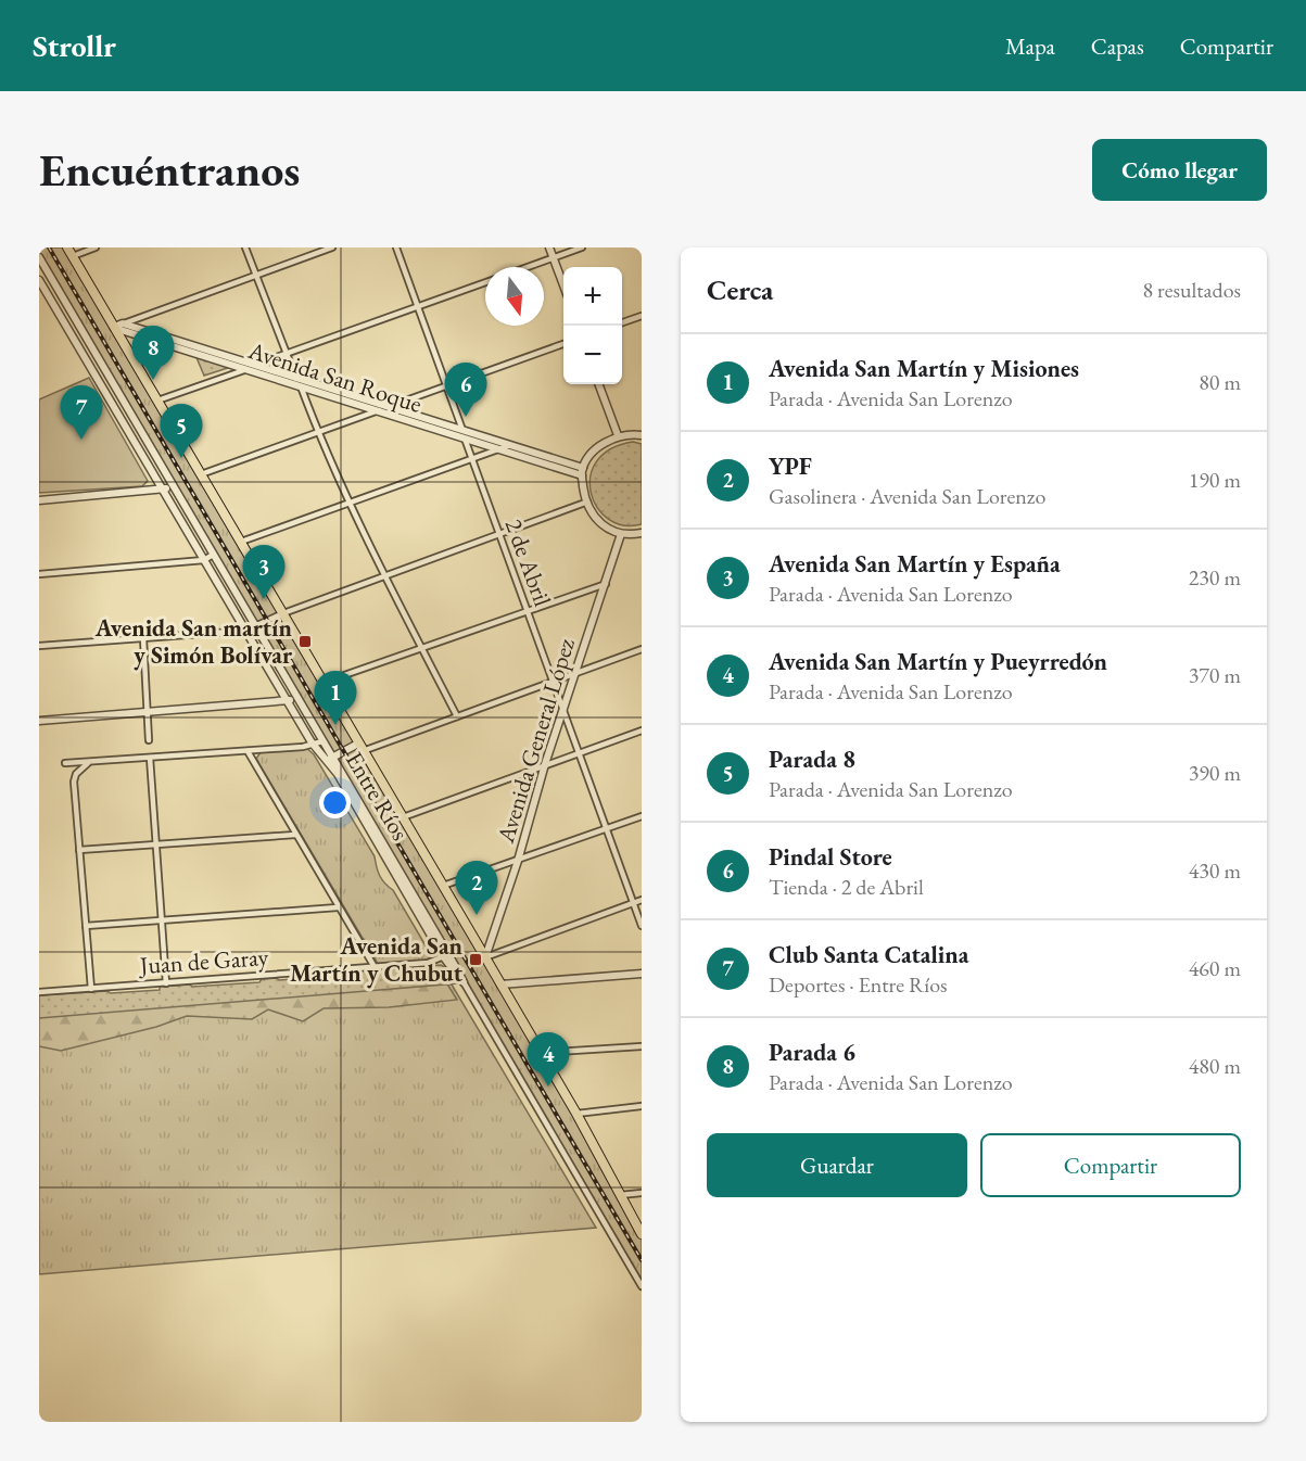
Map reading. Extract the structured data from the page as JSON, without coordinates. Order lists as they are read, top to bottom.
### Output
{
  "streets": {
    "street": [
      "Avenida San Roque",
      "2 de Abril",
      "Avenida General López",
      "Entre Ríos",
      "Juan de Garay"
    ]
  },
  "crossings": [
    ["Avenida San Roque", "2 de Abril"],
    ["2 de Abril", "Avenida General López"],
    ["Entre Ríos", "Juan de Garay"]
  ],
  "places": {
    "transit": ["Avenida San martín y Simón Bolívar", "Avenida San Martín y Chubut"]
  },
  "north": "bottom",
  "page": {
    "header": "Strollr",
    "nav": ["Mapa", "Capas", "Compartir"],
    "buttons": [
      "Cómo llegar",
      ["Guardar", "Compartir"]
    ],
    "title": "Encuéntranos",
    "heading": ["Cerca", "8 resultados"],
    "map_buttons": ["+", "−"],
    "pins": [
      "8",
      "6",
      "7",
      "5",
      "3",
      "1",
      "2",
      "4"
    ],
    "list": [
      {
        "mark": "1",
        "name": "Avenida San Martín y Misiones",
        "note": "Parada · Avenida San Lorenzo",
        "value": "80 m"
      },
      {
        "mark": "2",
        "name": "YPF",
        "note": "Gasolinera · Avenida San Lorenzo",
        "value": "190 m"
      },
      {
        "mark": "3",
        "name": "Avenida San Martín y España",
        "note": "Parada · Avenida San Lorenzo",
        "value": "230 m"
      },
      {
        "mark": "4",
        "name": "Avenida San Martín y Pueyrredón",
        "note": "Parada · Avenida San Lorenzo",
        "value": "370 m"
      },
      {
        "mark": "5",
        "name": "Parada 8",
        "note": "Parada · Avenida San Lorenzo",
        "value": "390 m"
      },
      {
        "mark": "6",
        "name": "Pindal Store",
        "note": "Tienda · 2 de Abril",
        "value": "430 m"
      },
      {
        "mark": "7",
        "name": "Club Santa Catalina",
        "note": "Deportes · Entre Ríos",
        "value": "460 m"
      },
      {
        "mark": "8",
        "name": "Parada 6",
        "note": "Parada · Avenida San Lorenzo",
        "value": "480 m"
      }
    ]
  }
}
